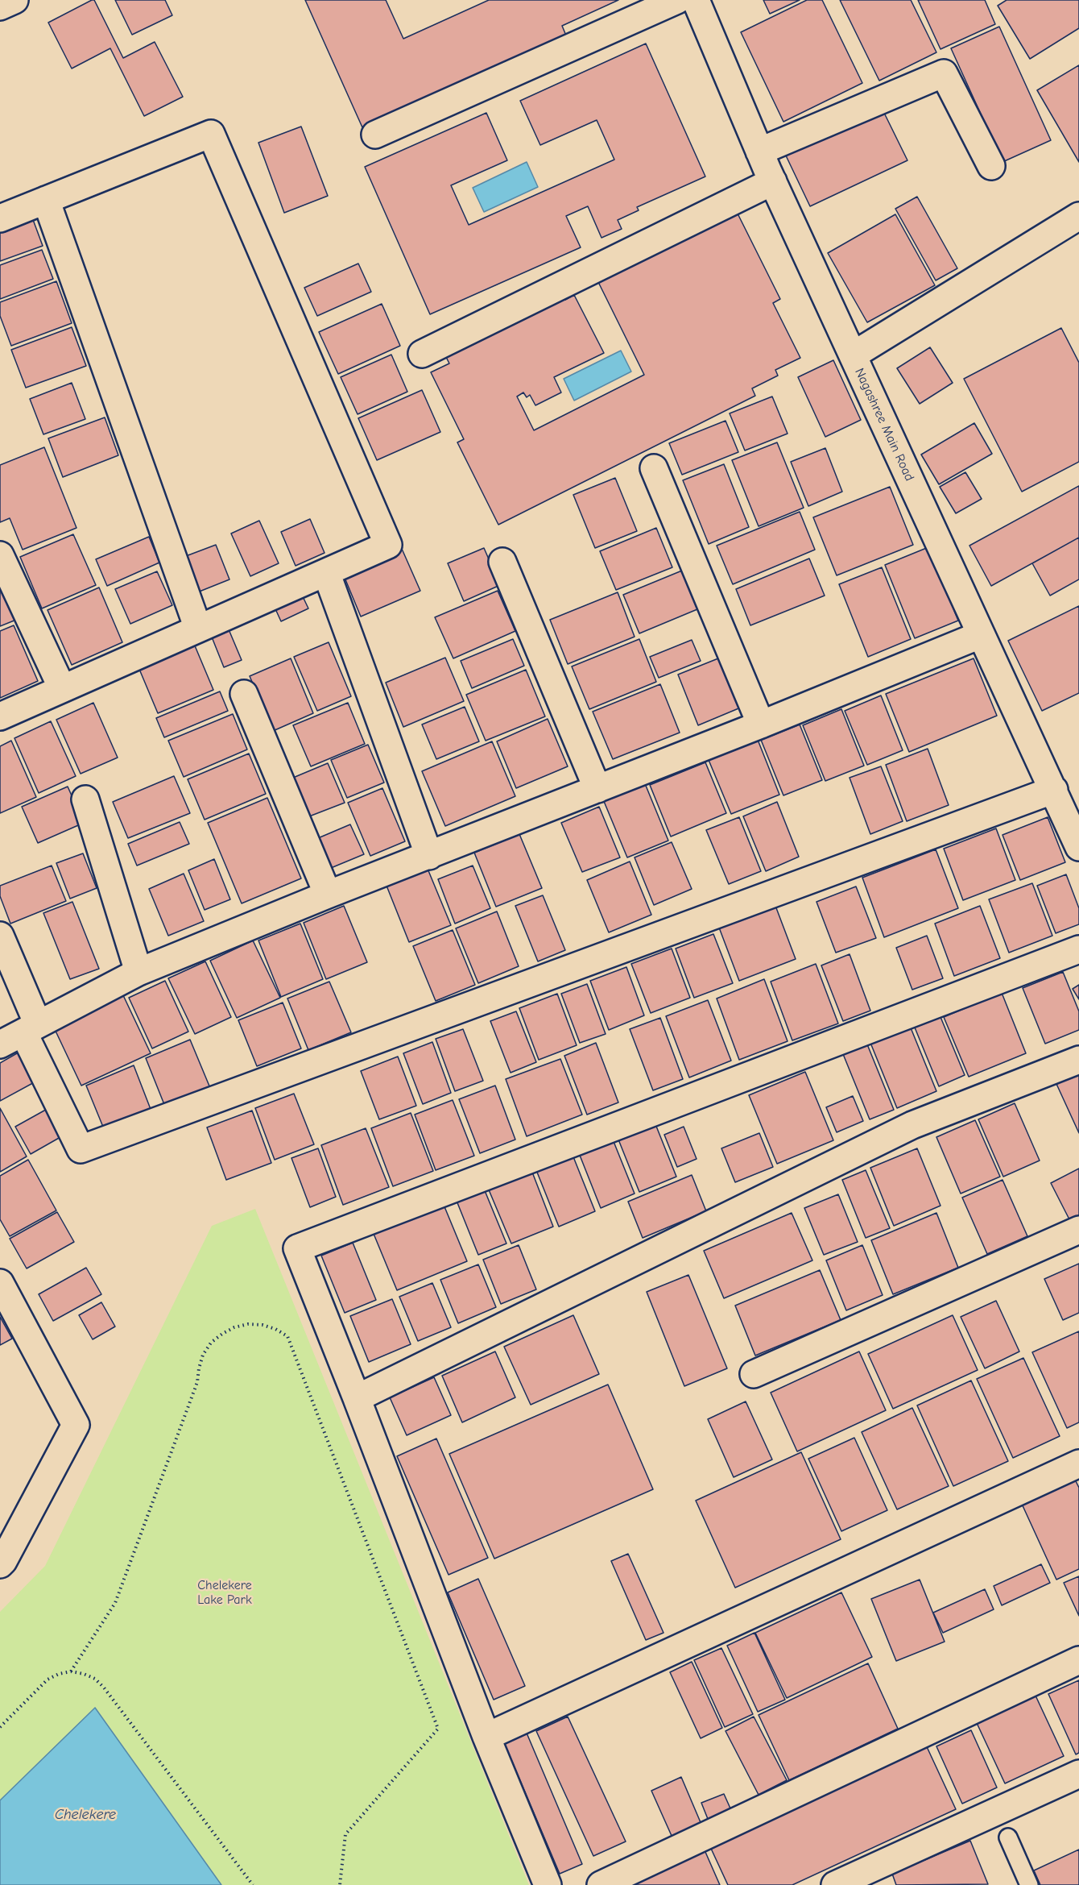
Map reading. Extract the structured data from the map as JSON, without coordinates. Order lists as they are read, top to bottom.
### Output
{
  "streets": {
    "street": ["Nagashree Main Road"]
  },
  "water": ["Chelekere"],
  "parks": ["Chelekere Lake Park"]
}
